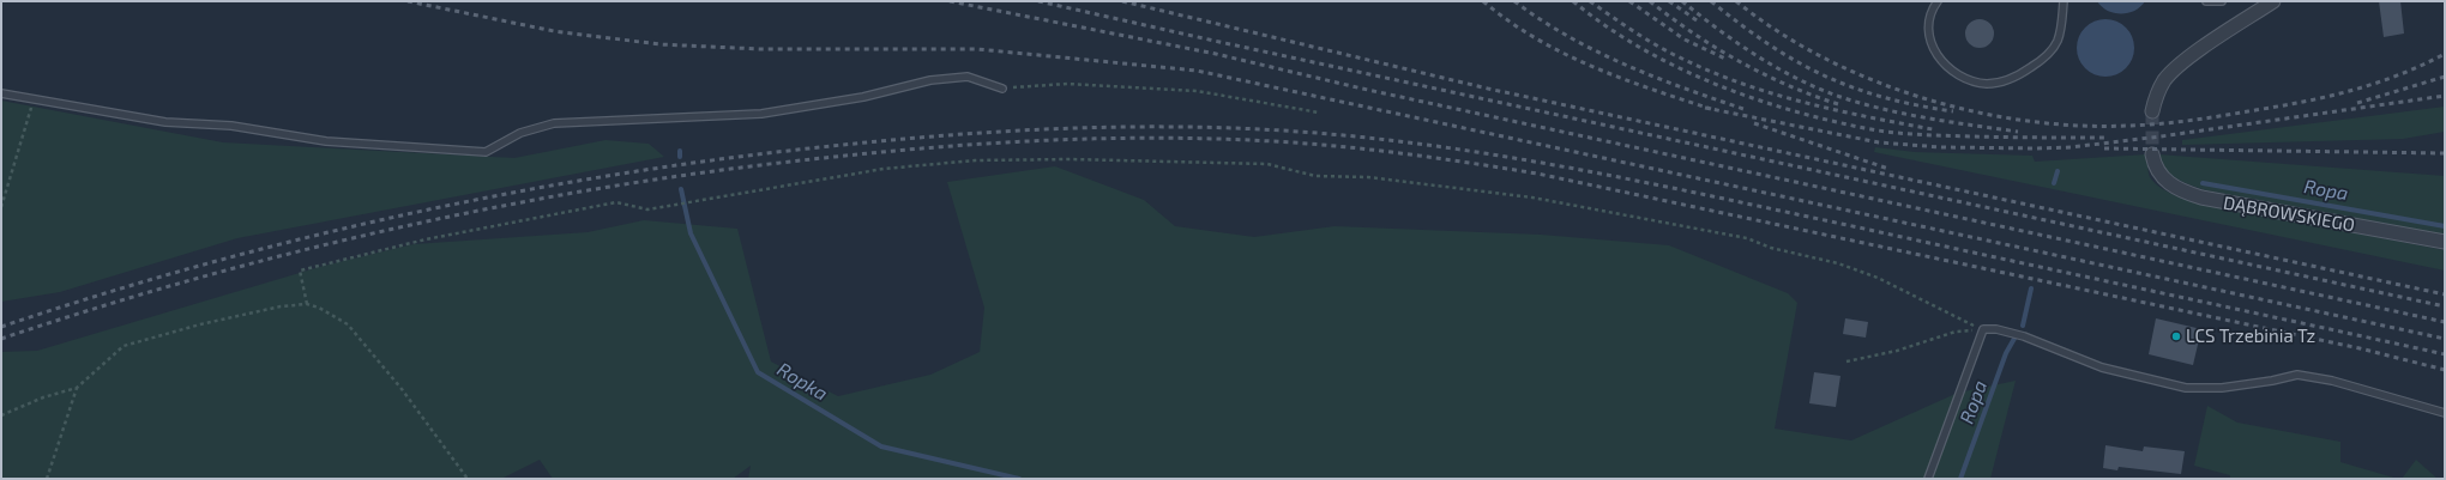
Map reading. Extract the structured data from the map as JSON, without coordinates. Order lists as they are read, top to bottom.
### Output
{
  "streets": {
    "street": ["DĄBROWSKIEGO"]
  },
  "water": ["Ropa", "Ropka"],
  "places": ["LCS Trzebinia Tz"]
}
